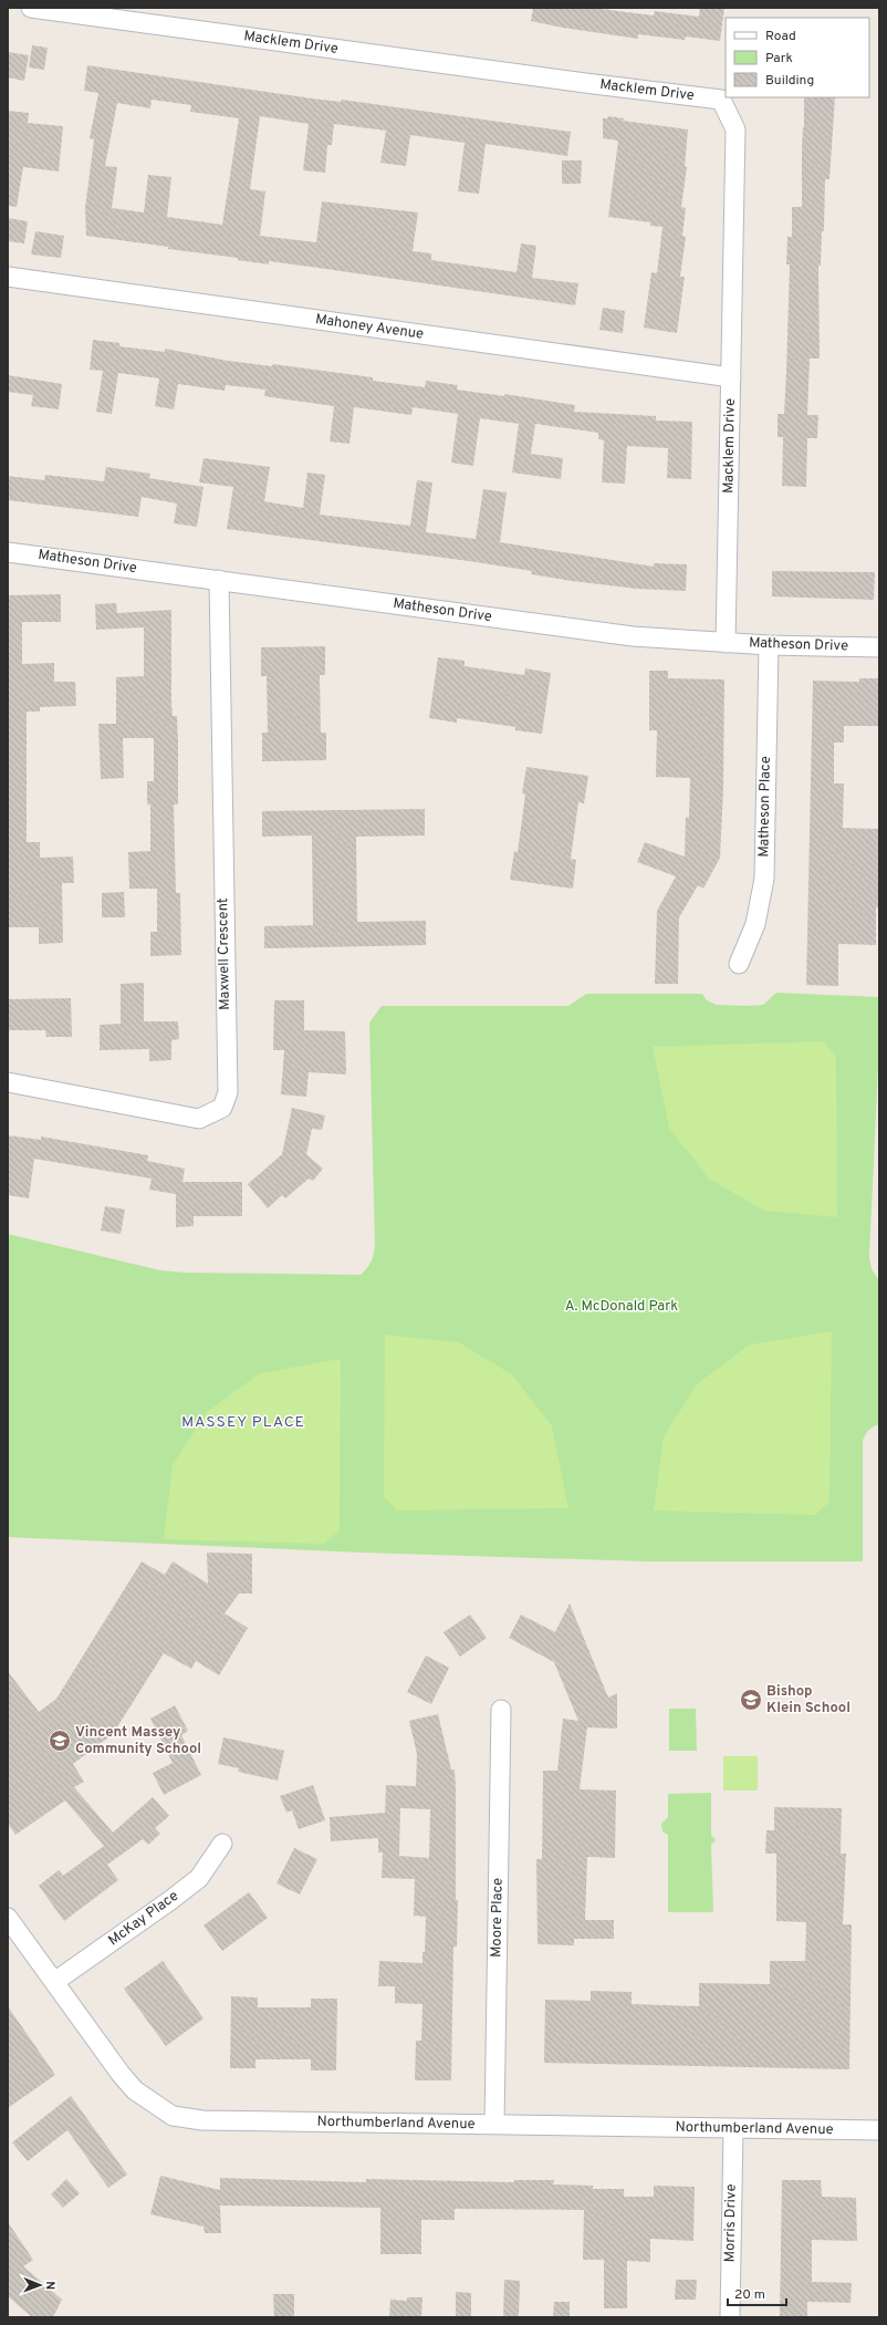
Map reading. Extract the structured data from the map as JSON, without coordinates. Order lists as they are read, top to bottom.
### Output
{
  "streets": {
    "street": [
      "Macklem Drive",
      "Mahoney Avenue",
      "Matheson Drive",
      "Matheson Place",
      "Maxwell Crescent",
      "Moore Place",
      "McKay Place",
      "Northumberland Avenue",
      "Morris Drive"
    ]
  },
  "crossings": [
    ["Macklem Drive", "Mahoney Avenue"],
    ["Macklem Drive", "Matheson Drive"],
    ["Matheson Drive", "Matheson Place"],
    ["Matheson Drive", "Maxwell Crescent"],
    ["Moore Place", "Northumberland Avenue"],
    ["McKay Place", "Northumberland Avenue"],
    ["Northumberland Avenue", "Morris Drive"]
  ],
  "districts": ["MASSEY PLACE"],
  "parks": ["A. McDonald Park"],
  "places": {
    "school or university": ["Bishop Klein School", "Vincent Massey Community School"]
  },
  "legend": ["Road", "Park", "Building"],
  "scale_bar": "20 m",
  "north": "right"
}
